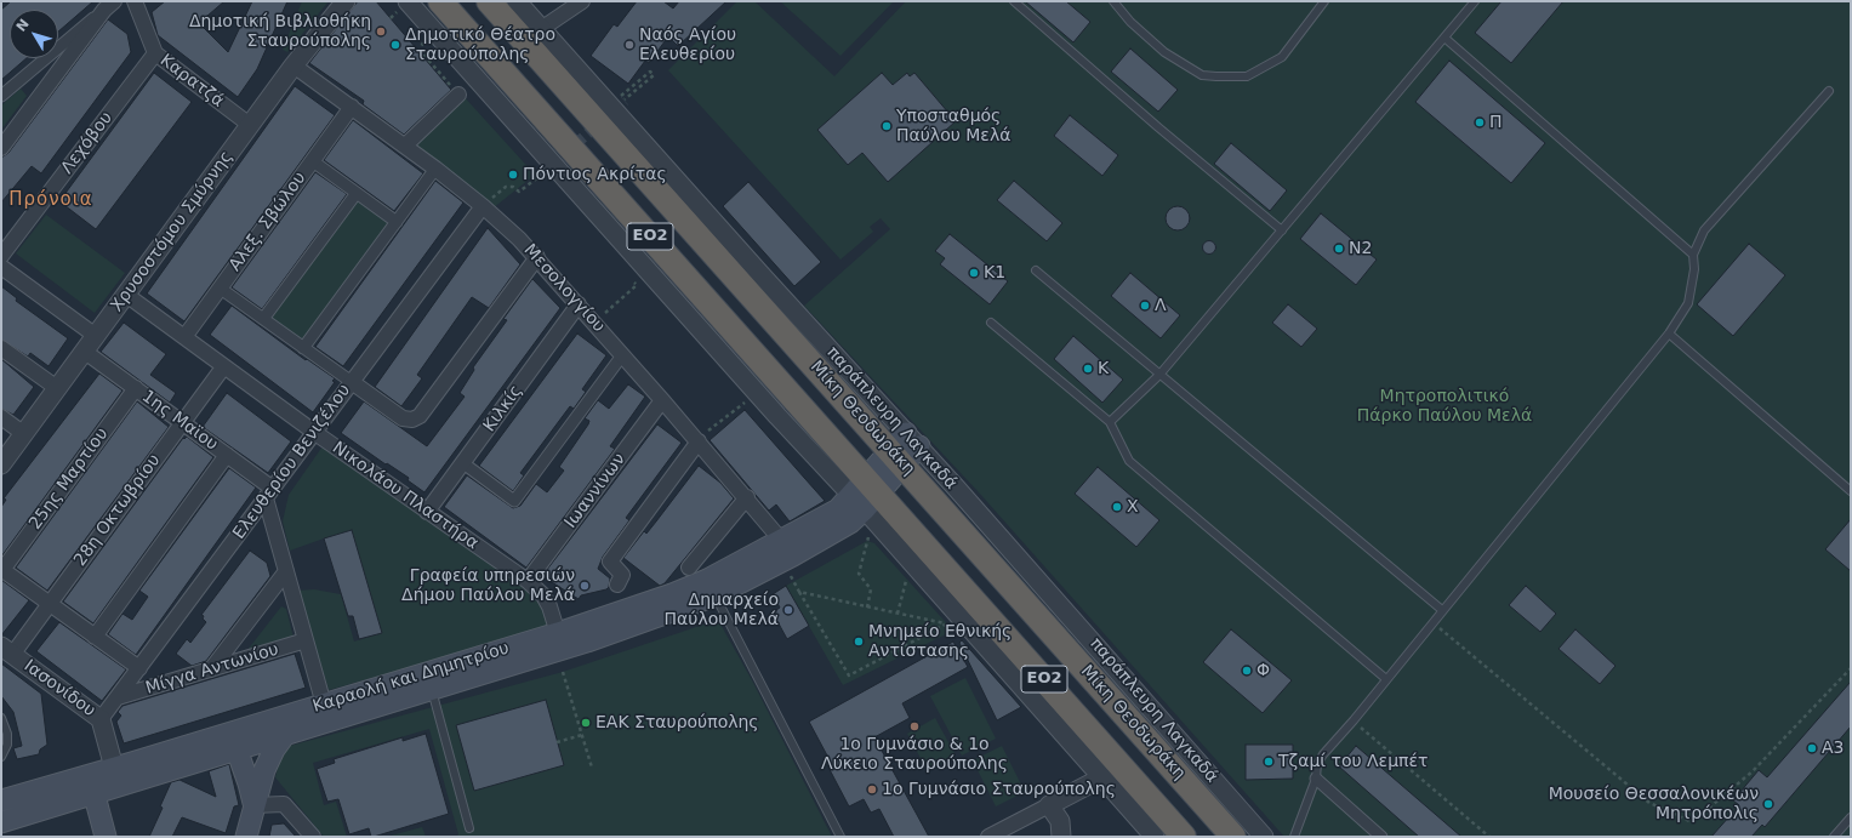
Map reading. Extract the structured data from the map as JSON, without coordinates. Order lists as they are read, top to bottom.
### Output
{
  "streets": {
    "highway": ["ΕΟ2", "Μίκη Θεοδωράκη"],
    "main road": ["Καραολή και Δημητρίου"],
    "street": [
      "Καρατζά",
      "Λεχόβου",
      "Αλεξ. Σβώλου",
      "Χρυσοστόμου Σμύρνης",
      "Μεσολογγίου",
      "Κιλκίς",
      "παράπλευρη Λαγκαδά",
      "1ης Μαϊου",
      "Ελευθερίου Βενιζέλου",
      "25ης Μαρτίου",
      "Ιωαννίνων",
      "Νικολάου Πλαστήρα",
      "28η Οκτωβρίου",
      "Μίγγα Αντωνίου",
      "Ιασονίδου"
    ]
  },
  "crossings": [
    ["Καρατζά", "Λεχόβου"],
    ["Καρατζά", "Χρυσοστόμου Σμύρνης"],
    ["Αλεξ. Σβώλου", "Μεσολογγίου"],
    ["Αλεξ. Σβώλου", "Νικολάου Πλαστήρα"],
    ["Χρυσοστόμου Σμύρνης", "Μεσολογγίου"],
    ["Χρυσοστόμου Σμύρνης", "1ης Μαϊου"],
    ["Χρυσοστόμου Σμύρνης", "Νικολάου Πλαστήρα"],
    ["ΕΟ2", "Καραολή και Δημητρίου"],
    ["Μεσολογγίου", "Κιλκίς"],
    ["Μεσολογγίου", "Ελευθερίου Βενιζέλου"],
    ["Μεσολογγίου", "Ιωαννίνων"],
    ["Μεσολογγίου", "Καραολή και Δημητρίου"],
    ["Κιλκίς", "Νικολάου Πλαστήρα"],
    ["Μίκη Θεοδωράκη", "παράπλευρη Λαγκαδά"],
    ["Μίκη Θεοδωράκη", "Καραολή και Δημητρίου"],
    ["παράπλευρη Λαγκαδά", "Καραολή και Δημητρίου"],
    ["1ης Μαϊου", "Ελευθερίου Βενιζέλου"],
    ["1ης Μαϊου", "25ης Μαρτίου"],
    ["1ης Μαϊου", "28η Οκτωβρίου"],
    ["Ελευθερίου Βενιζέλου", "Νικολάου Πλαστήρα"],
    ["Ελευθερίου Βενιζέλου", "Μίγγα Αντωνίου"],
    ["Ελευθερίου Βενιζέλου", "Ιασονίδου"],
    ["Ιωαννίνων", "Νικολάου Πλαστήρα"],
    ["Νικολάου Πλαστήρα", "28η Οκτωβρίου"],
    ["Νικολάου Πλαστήρα", "Καραολή και Δημητρίου"],
    ["28η Οκτωβρίου", "Ιασονίδου"],
    ["Καραολή και Δημητρίου", "Ιασονίδου"]
  ],
  "districts": ["Πρόνοια"],
  "parks": ["Μητροπολιτικό Πάρκο Παύλου Μελά"],
  "places": [
    "Δημοτική Βιβλιοθήκη Σταυρούπολης",
    "Δημοτικό Θέατρο Σταυρούπολης",
    "Ναός Αγίου Ελευθερίου",
    "Π",
    "Υποσταθμός Παύλου Μελά",
    "Πόντιος Ακρίτας",
    "Ν2",
    "Κ1",
    "Λ",
    "Κ",
    "Χ",
    "Γραφεία υπηρεσιών Δήμου Παύλου Μελά",
    "Δημαρχείο Παύλου Μελά",
    "Μνημείο Εθνικής Αντίστασης",
    "Φ",
    "EAK Σταυρούπολης",
    "1ο Γυμνάσιο & 1ο Λύκειο Σταυρούπολης",
    "Α3",
    "Τζαμί του Λεμπέτ",
    "1ο Γυμνάσιο Σταυρούπολης",
    "Μουσείο Θεσσαλονικέων Μητρόπολις"
  ],
  "north": "top left"
}
